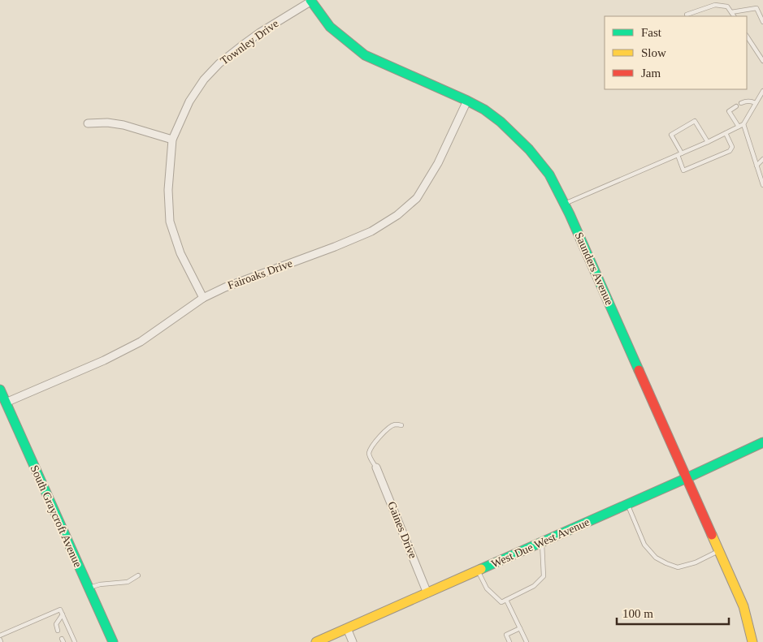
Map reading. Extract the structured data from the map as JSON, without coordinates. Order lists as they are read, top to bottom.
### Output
{
  "streets": {
    "street": [
      "Townley Drive",
      "Saunders Avenue",
      "Fairoaks Drive",
      "South Graycroft Avenue",
      "Gaines Drive",
      "West Due West Avenue"
    ]
  },
  "crossings": [
    ["Townley Drive", "Saunders Avenue"],
    ["Townley Drive", "Fairoaks Drive"],
    ["Saunders Avenue", "Fairoaks Drive"],
    ["Saunders Avenue", "West Due West Avenue"],
    ["Fairoaks Drive", "South Graycroft Avenue"],
    ["Gaines Drive", "West Due West Avenue"]
  ],
  "legend": ["Fast", "Slow", "Jam"],
  "scale_bar": "100 m"
}
